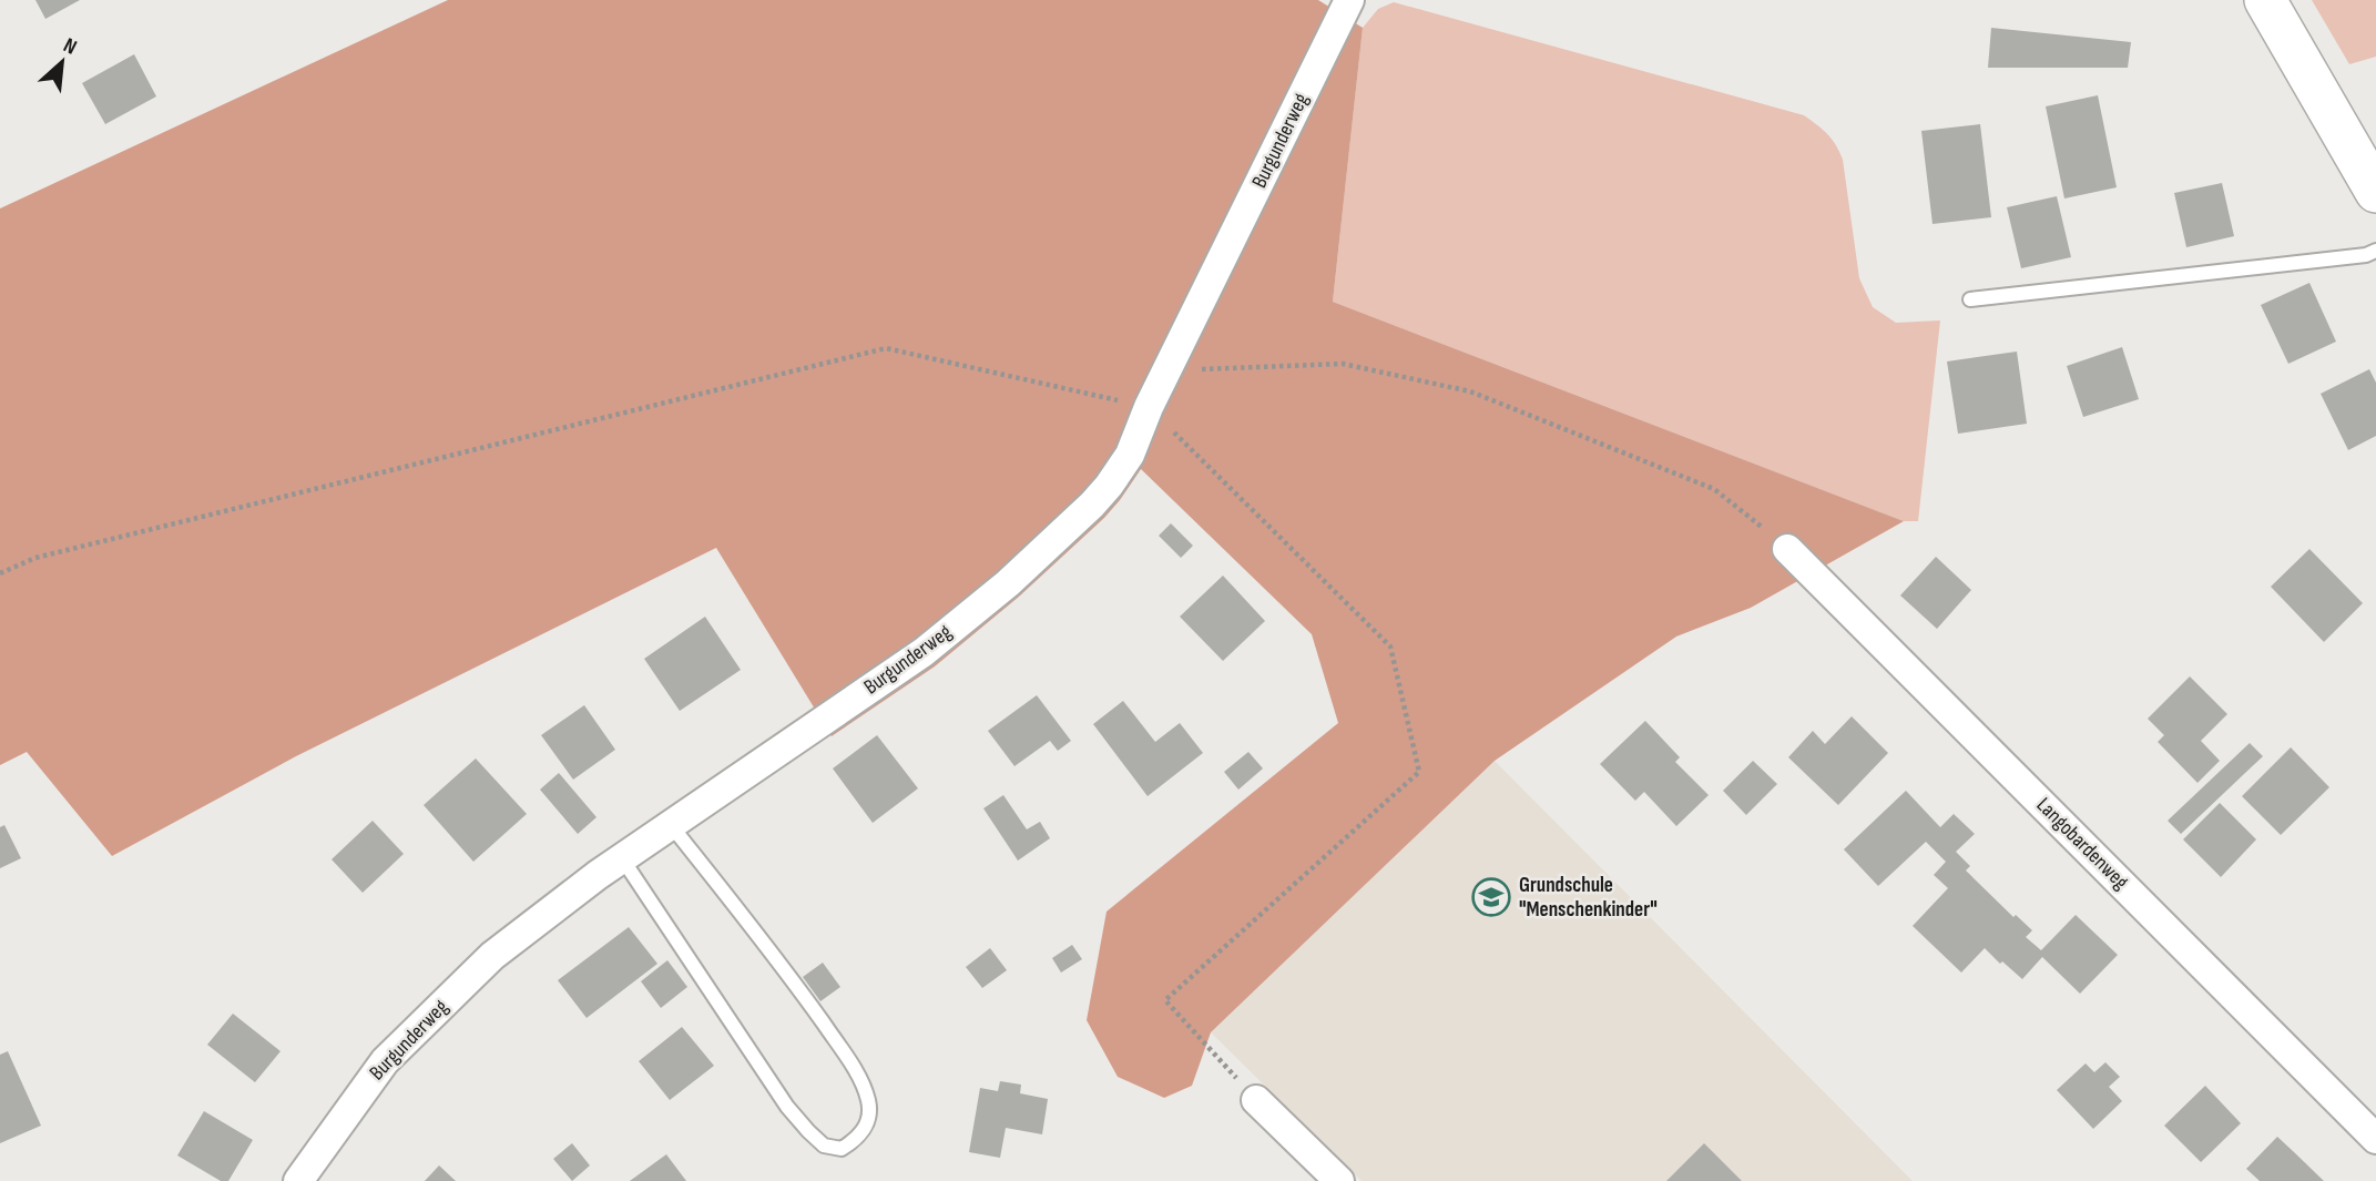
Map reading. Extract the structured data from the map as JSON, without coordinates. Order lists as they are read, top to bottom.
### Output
{
  "streets": {
    "street": ["Burgunderweg", "Langobardenweg"]
  },
  "places": {
    "school or university": ["Grundschule \"Menschenkinder\""]
  },
  "north": "top right"
}
